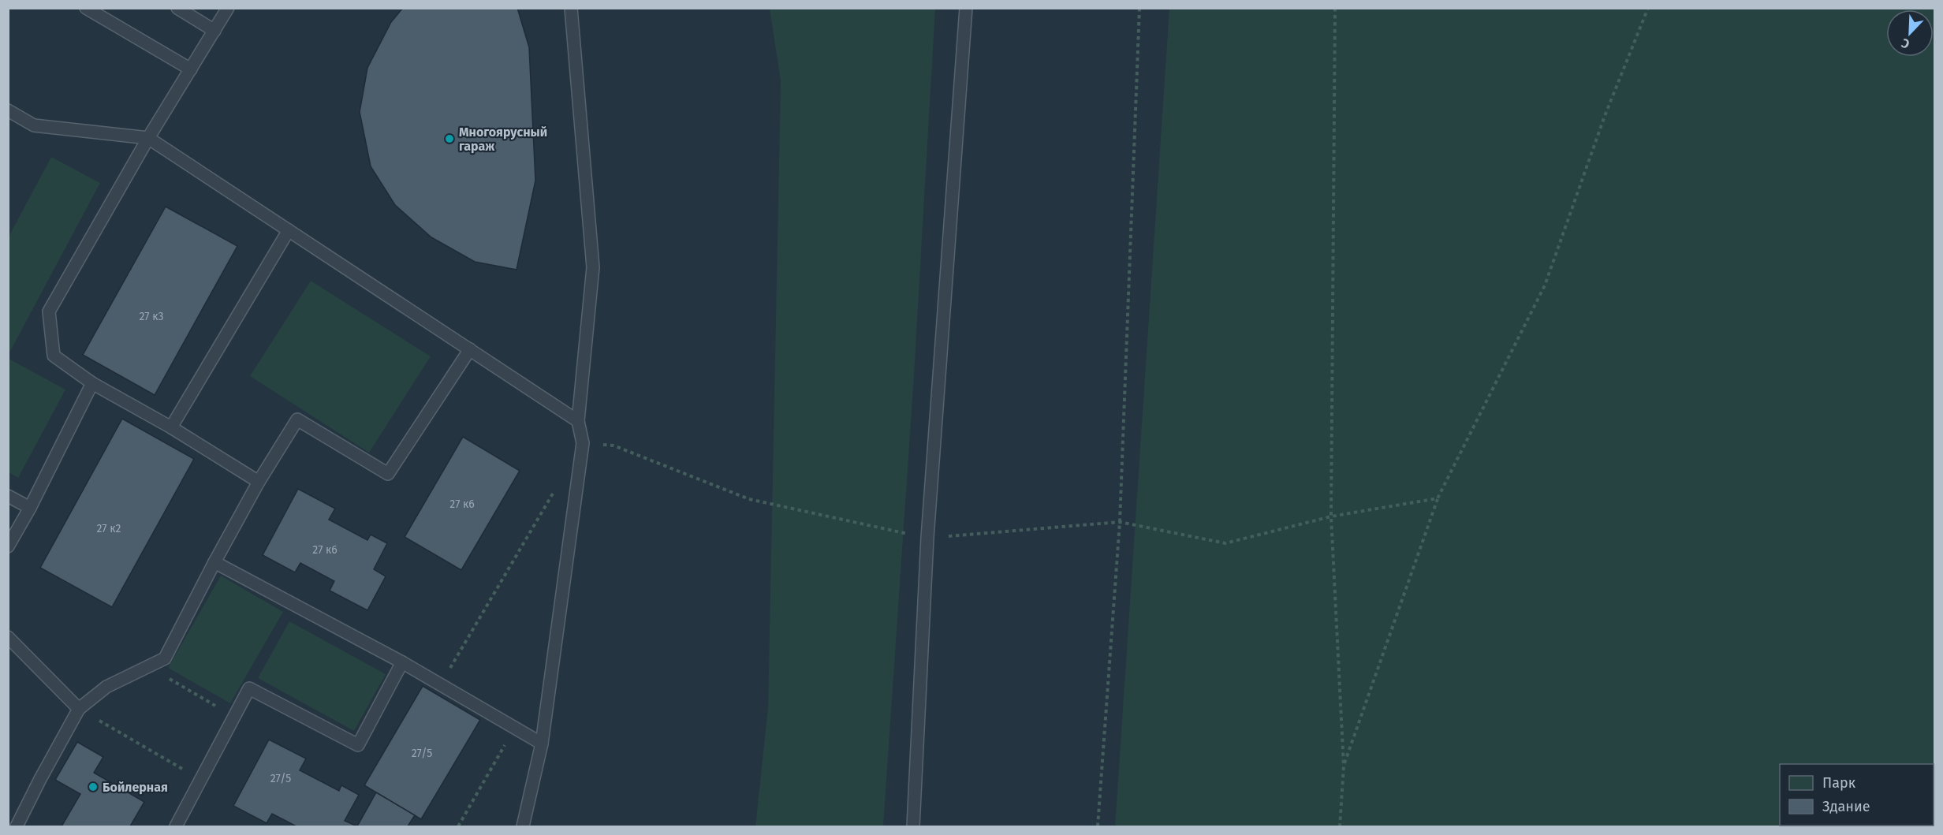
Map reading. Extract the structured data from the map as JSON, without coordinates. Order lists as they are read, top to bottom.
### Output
{
  "places": ["Многоярусный гараж", "Бойлерная"],
  "house_numbers": [
    "27 к3",
    "27 к6",
    "27 к2",
    "27 к6",
    "27/5",
    "27/5"
  ],
  "legend": ["Парк", "Здание"],
  "north": "bottom left"
}
